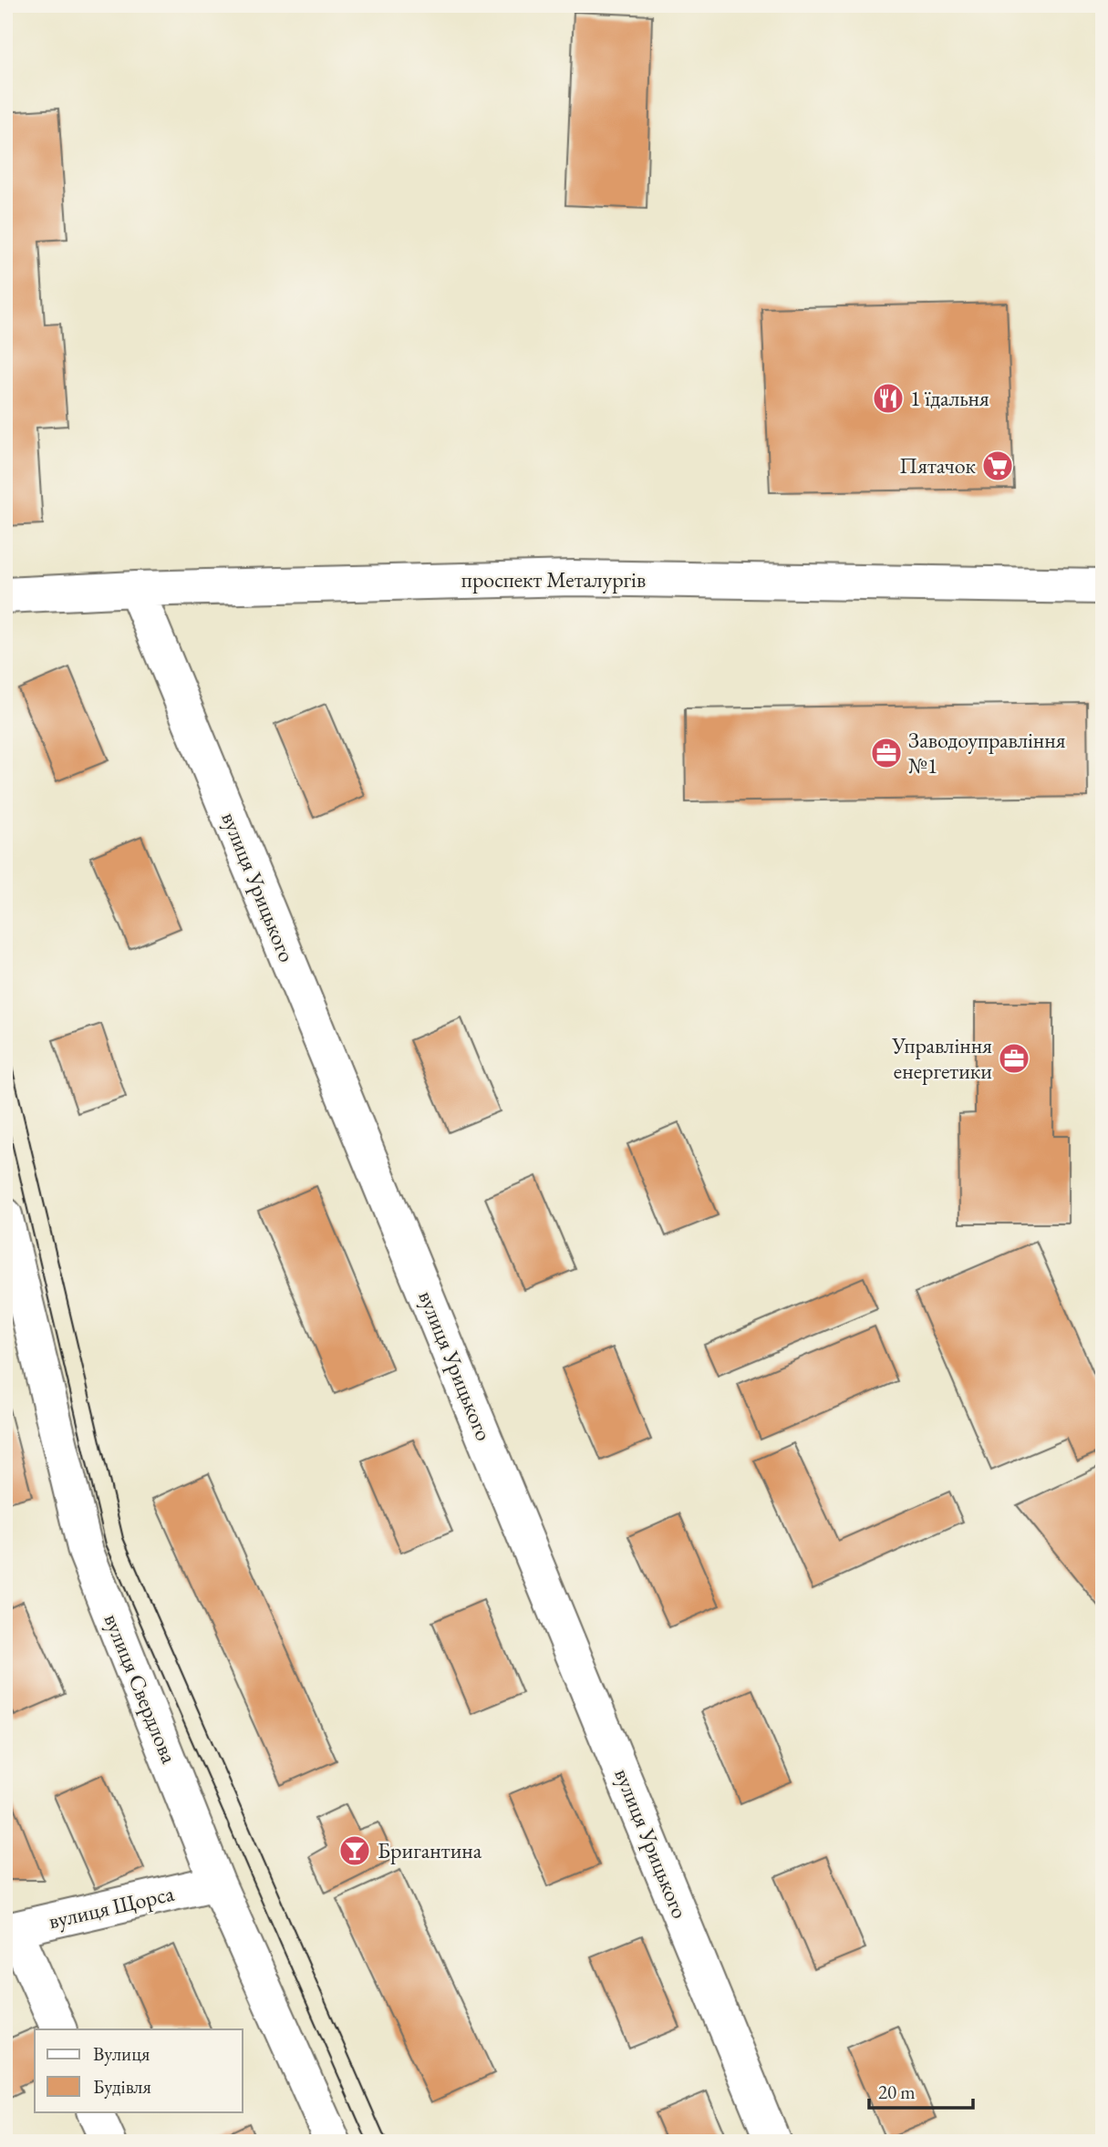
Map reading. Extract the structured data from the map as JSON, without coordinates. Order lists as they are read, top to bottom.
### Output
{
  "streets": {
    "street": [
      "проспект Металургів",
      "вулиця Урицького",
      "вулиця Свердлова",
      "вулиця Щорса"
    ]
  },
  "crossings": [
    ["проспект Металургів", "вулиця Урицького"],
    ["вулиця Свердлова", "вулиця Щорса"]
  ],
  "places": {
    "restaurant": ["1 їдальня"],
    "supermarket": ["Пятачок"],
    "office": ["Заводоуправління №1", "Управління енергетики"],
    "bar": ["Бригантина"]
  },
  "legend": ["Вулиця", "Будівля"],
  "scale_bar": "20 m"
}
